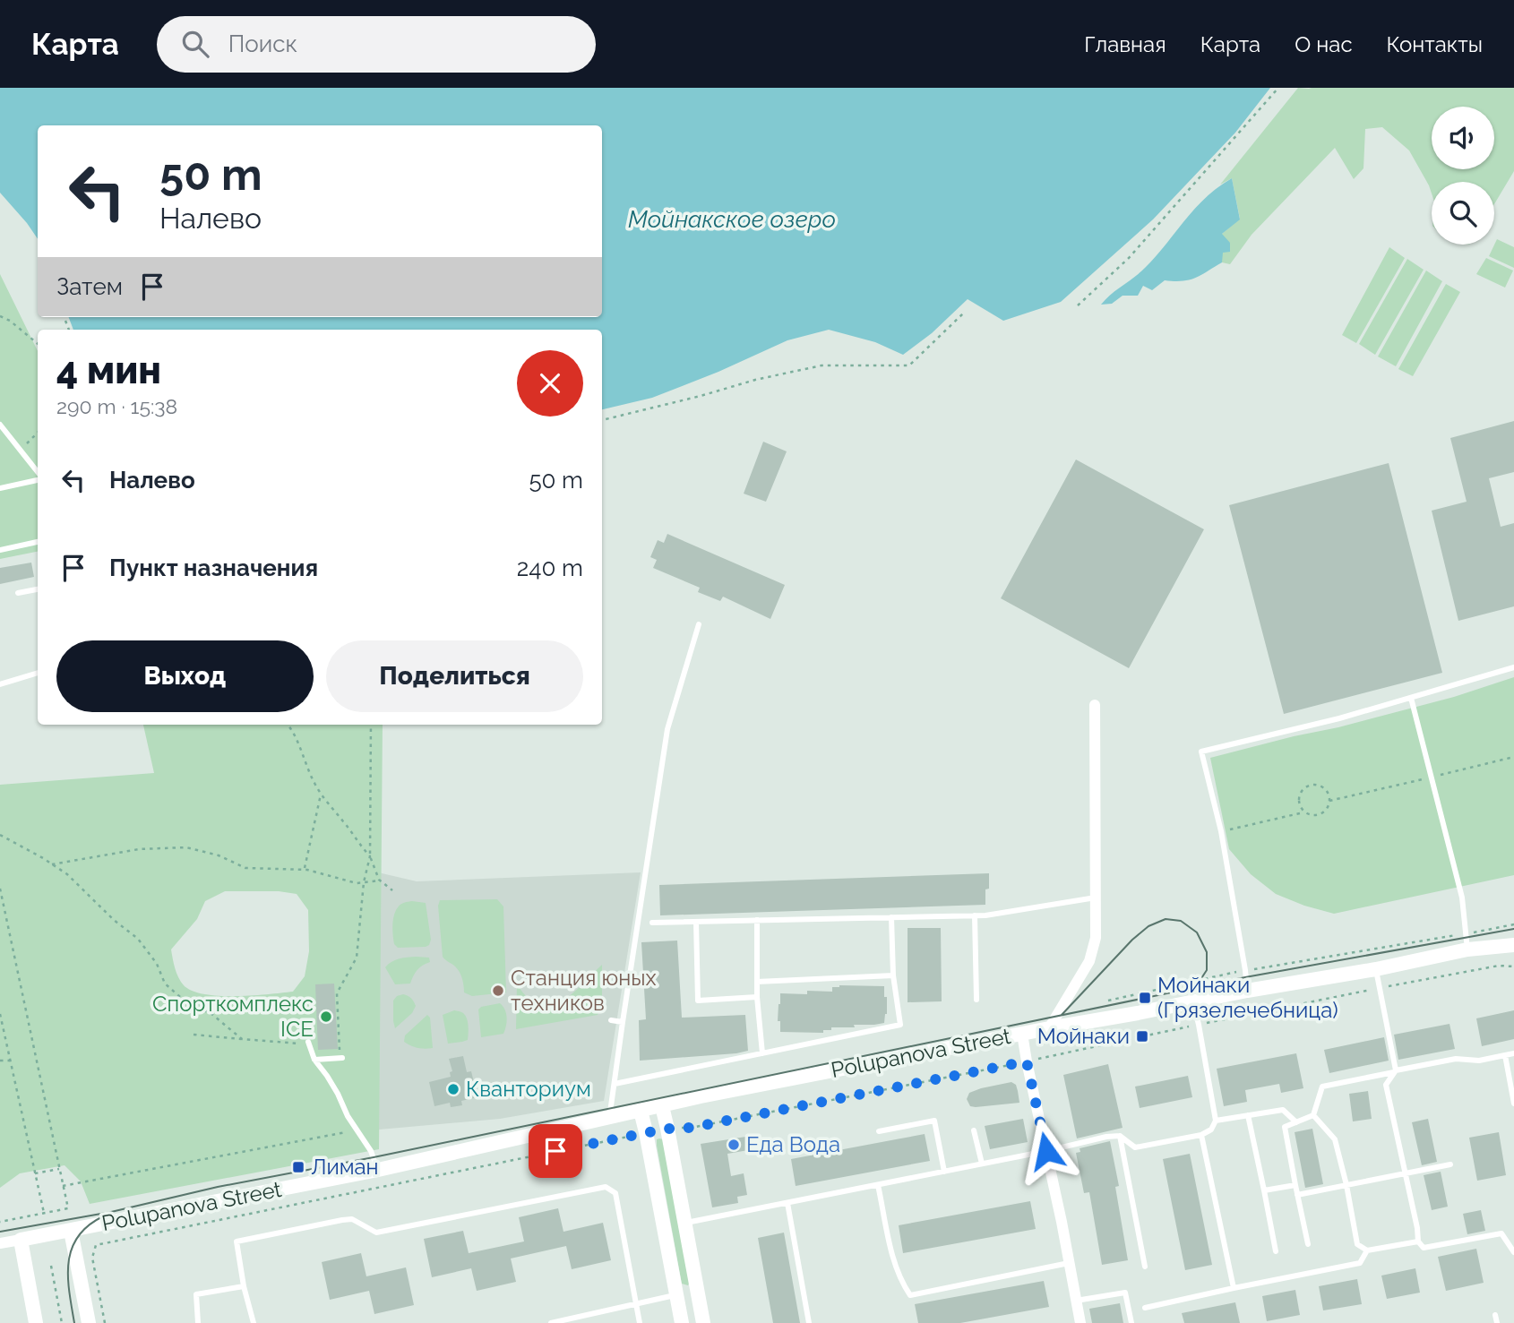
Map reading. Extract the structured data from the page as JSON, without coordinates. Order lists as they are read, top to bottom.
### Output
{
  "streets": {
    "street": ["Polupanova Street"]
  },
  "water": ["Мойнакское озеро"],
  "places": {
    "other": [
      "Станция юных техников",
      "Спорткомплекс ICE",
      "Кванториум",
      "Еда Вода"
    ],
    "transit": ["Мойнаки (Грязелечебница)", "Мойнаки", "Лиман"]
  },
  "page": {
    "header": "Карта",
    "search": "Поиск",
    "nav": [
      "Главная",
      "Карта",
      "О нас",
      "Контакты"
    ],
    "turn": ["50 m", "Налево"],
    "then": "Затем",
    "heading": ["4 мин", "290 m · 15:38"],
    "list": [
      {
        "name": "Налево",
        "value": "50 m"
      },
      {
        "name": "Пункт назначения",
        "value": "240 m"
      }
    ],
    "buttons": ["Выход", "Поделиться"]
  }
}
